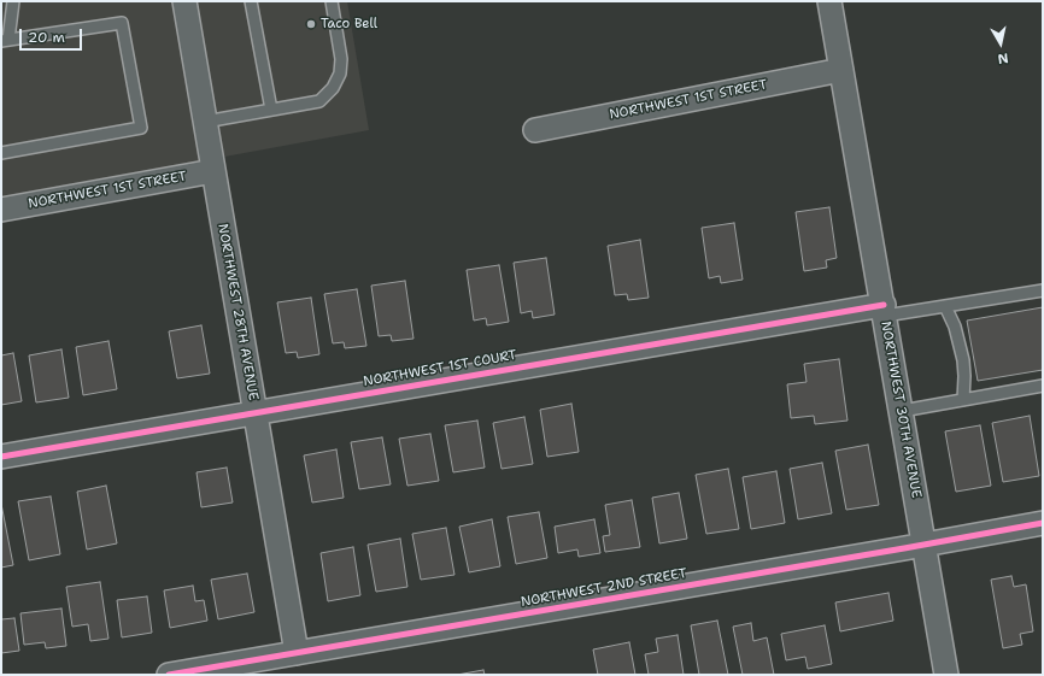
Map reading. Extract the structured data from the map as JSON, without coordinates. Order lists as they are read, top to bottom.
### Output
{
  "streets": {
    "street": [
      "NORTHWEST 1ST STREET",
      "NORTHWEST 28TH AVENUE",
      "NORTHWEST 1ST COURT",
      "NORTHWEST 30TH AVENUE",
      "NORTHWEST 2ND STREET"
    ]
  },
  "crossings": [
    ["NORTHWEST 1ST STREET", "NORTHWEST 28TH AVENUE"],
    ["NORTHWEST 1ST STREET", "NORTHWEST 30TH AVENUE"],
    ["NORTHWEST 28TH AVENUE", "NORTHWEST 1ST COURT"],
    ["NORTHWEST 28TH AVENUE", "NORTHWEST 2ND STREET"],
    ["NORTHWEST 1ST COURT", "NORTHWEST 30TH AVENUE"],
    ["NORTHWEST 30TH AVENUE", "NORTHWEST 2ND STREET"]
  ],
  "places": ["Taco Bell"],
  "scale_bar": "20 m",
  "north": "bottom"
}
